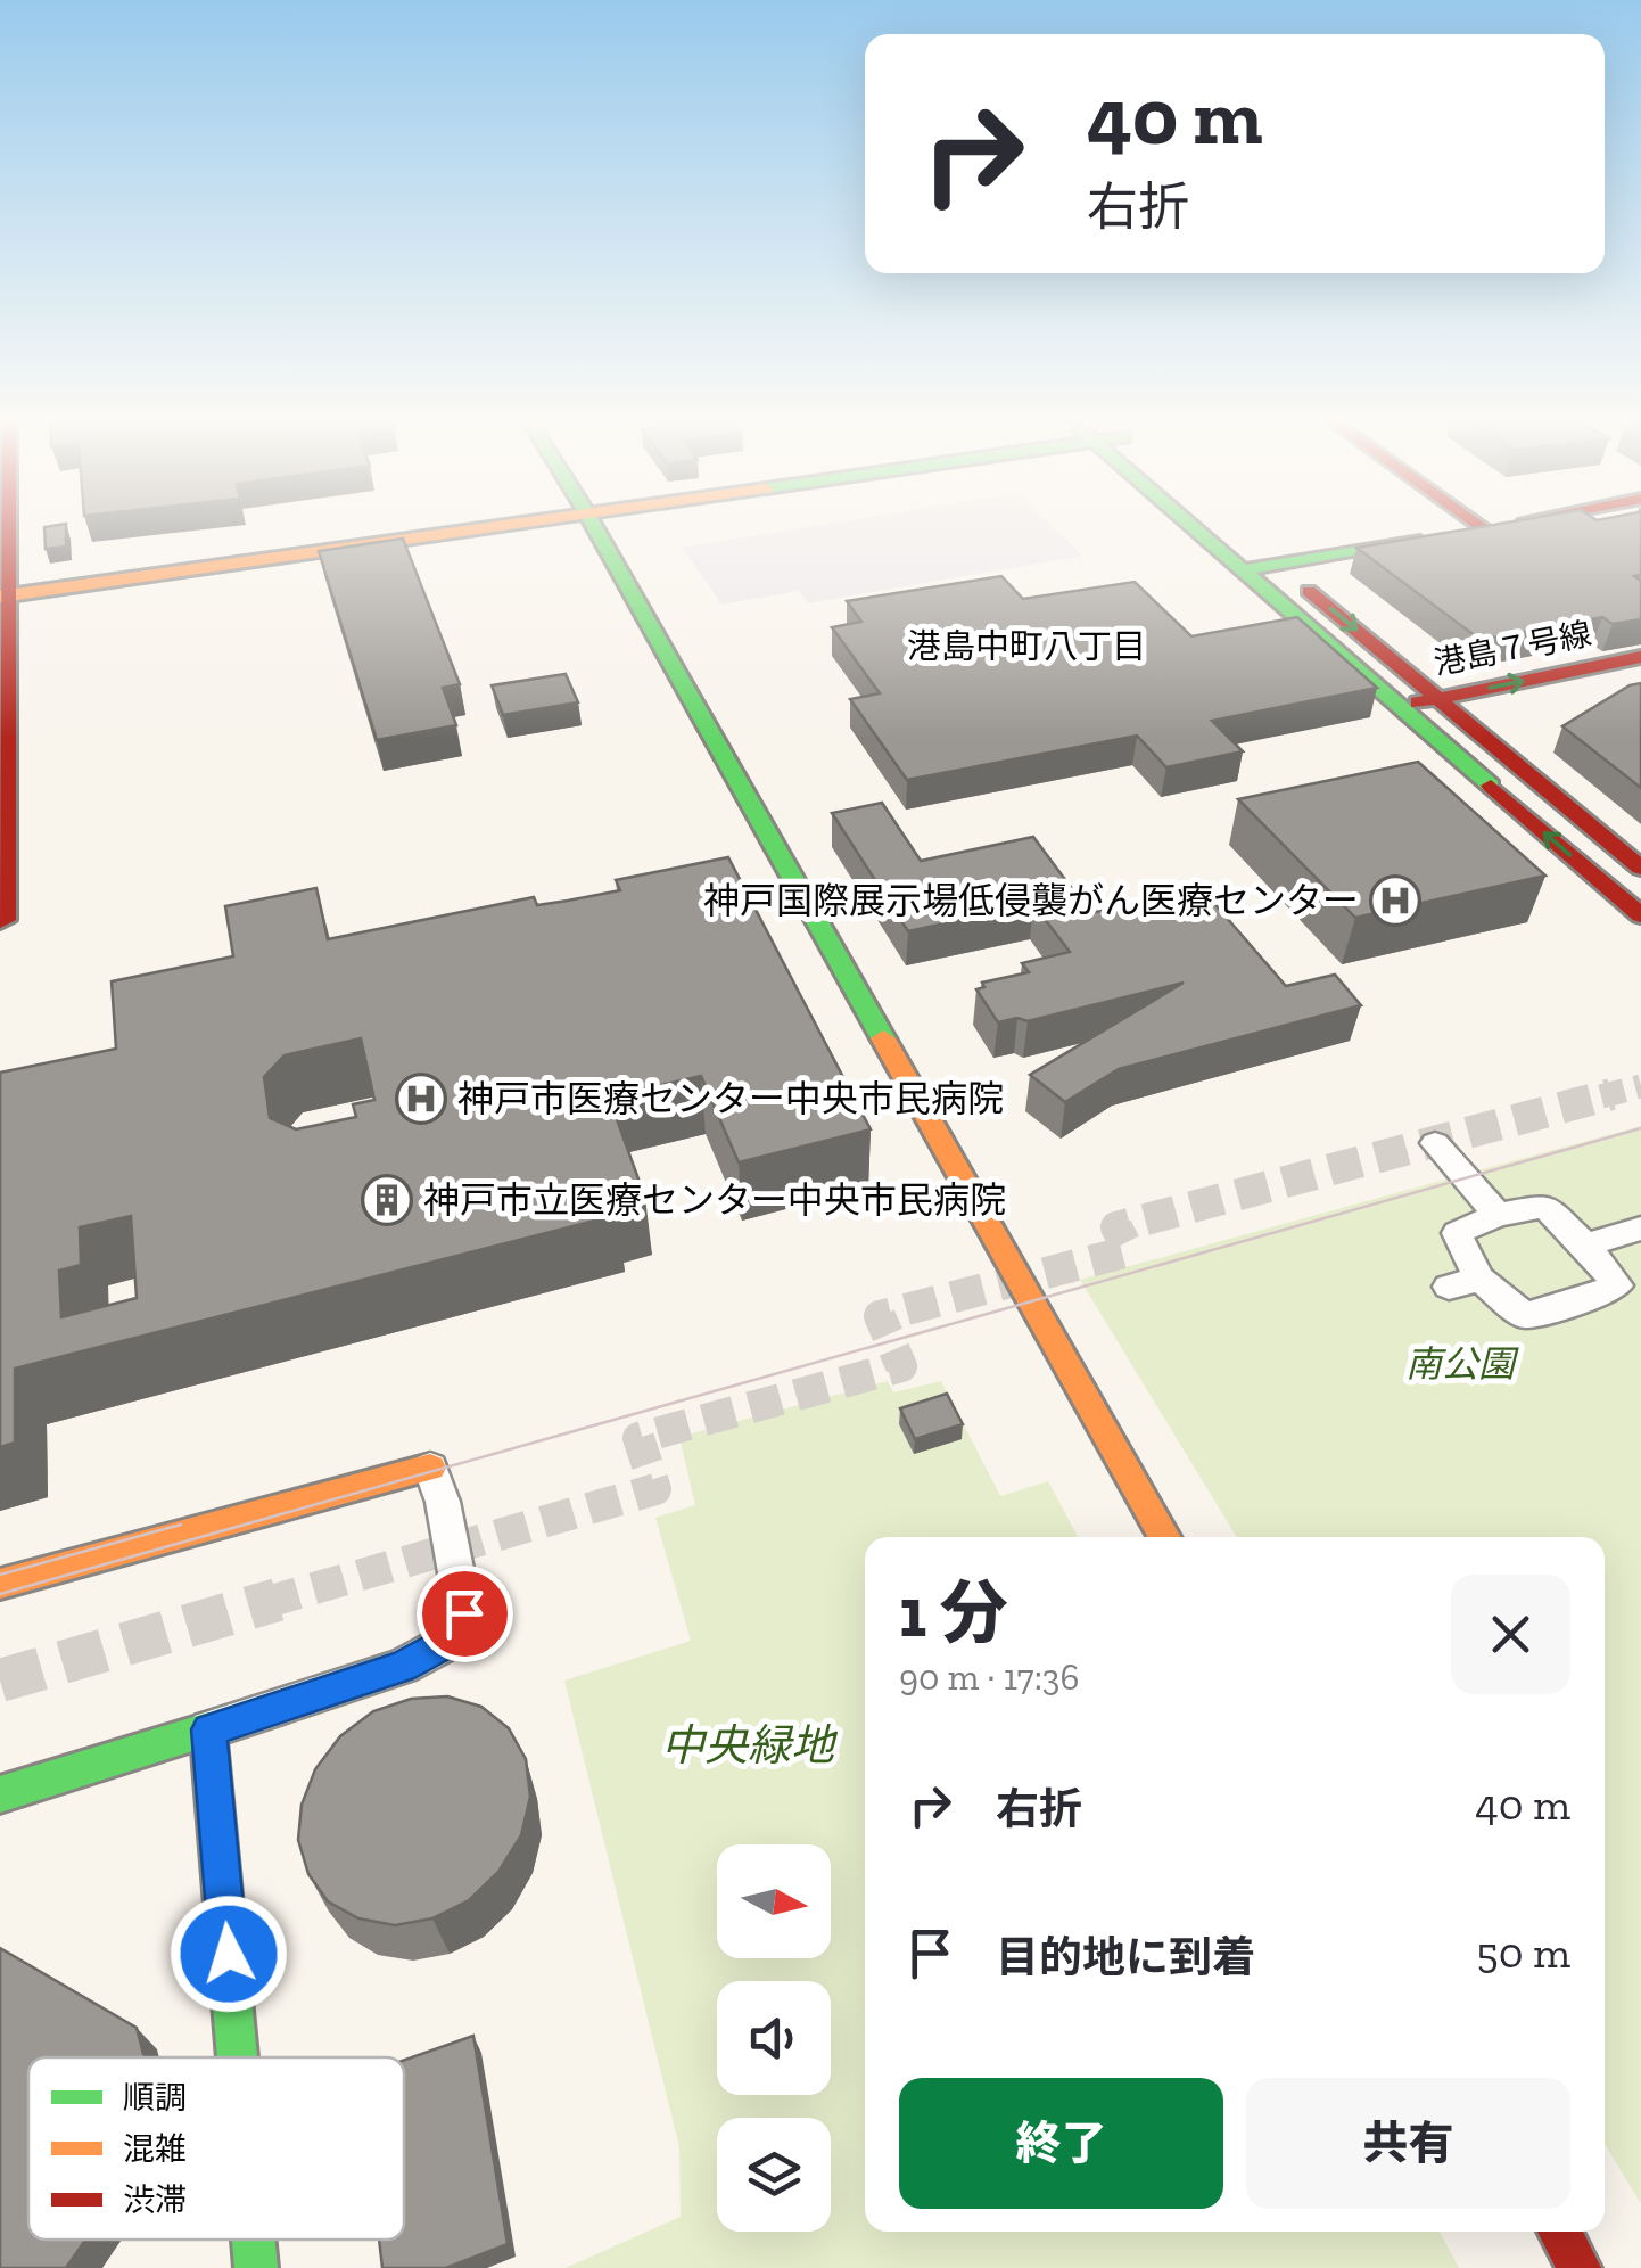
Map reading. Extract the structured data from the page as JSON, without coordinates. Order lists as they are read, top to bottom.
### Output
{
  "streets": {
    "street": ["港島７号線"]
  },
  "districts": ["港島中町八丁目"],
  "parks": ["南公園", "中央緑地"],
  "places": {
    "hospital": ["神戸国際展示場低侵襲がん医療センター", "神戸市医療センター中央市民病院"],
    "building": ["神戸市立医療センター中央市民病院"]
  },
  "legend": ["順調", "混雑", "渋滞"],
  "north": "right",
  "page": {
    "turn": ["40 m", "右折"],
    "heading": ["1 分", "90 m · 17:36"],
    "list": [
      {
        "name": "右折",
        "value": "40 m"
      },
      {
        "name": "目的地に到着",
        "value": "50 m"
      }
    ],
    "buttons": ["終了", "共有"]
  }
}
